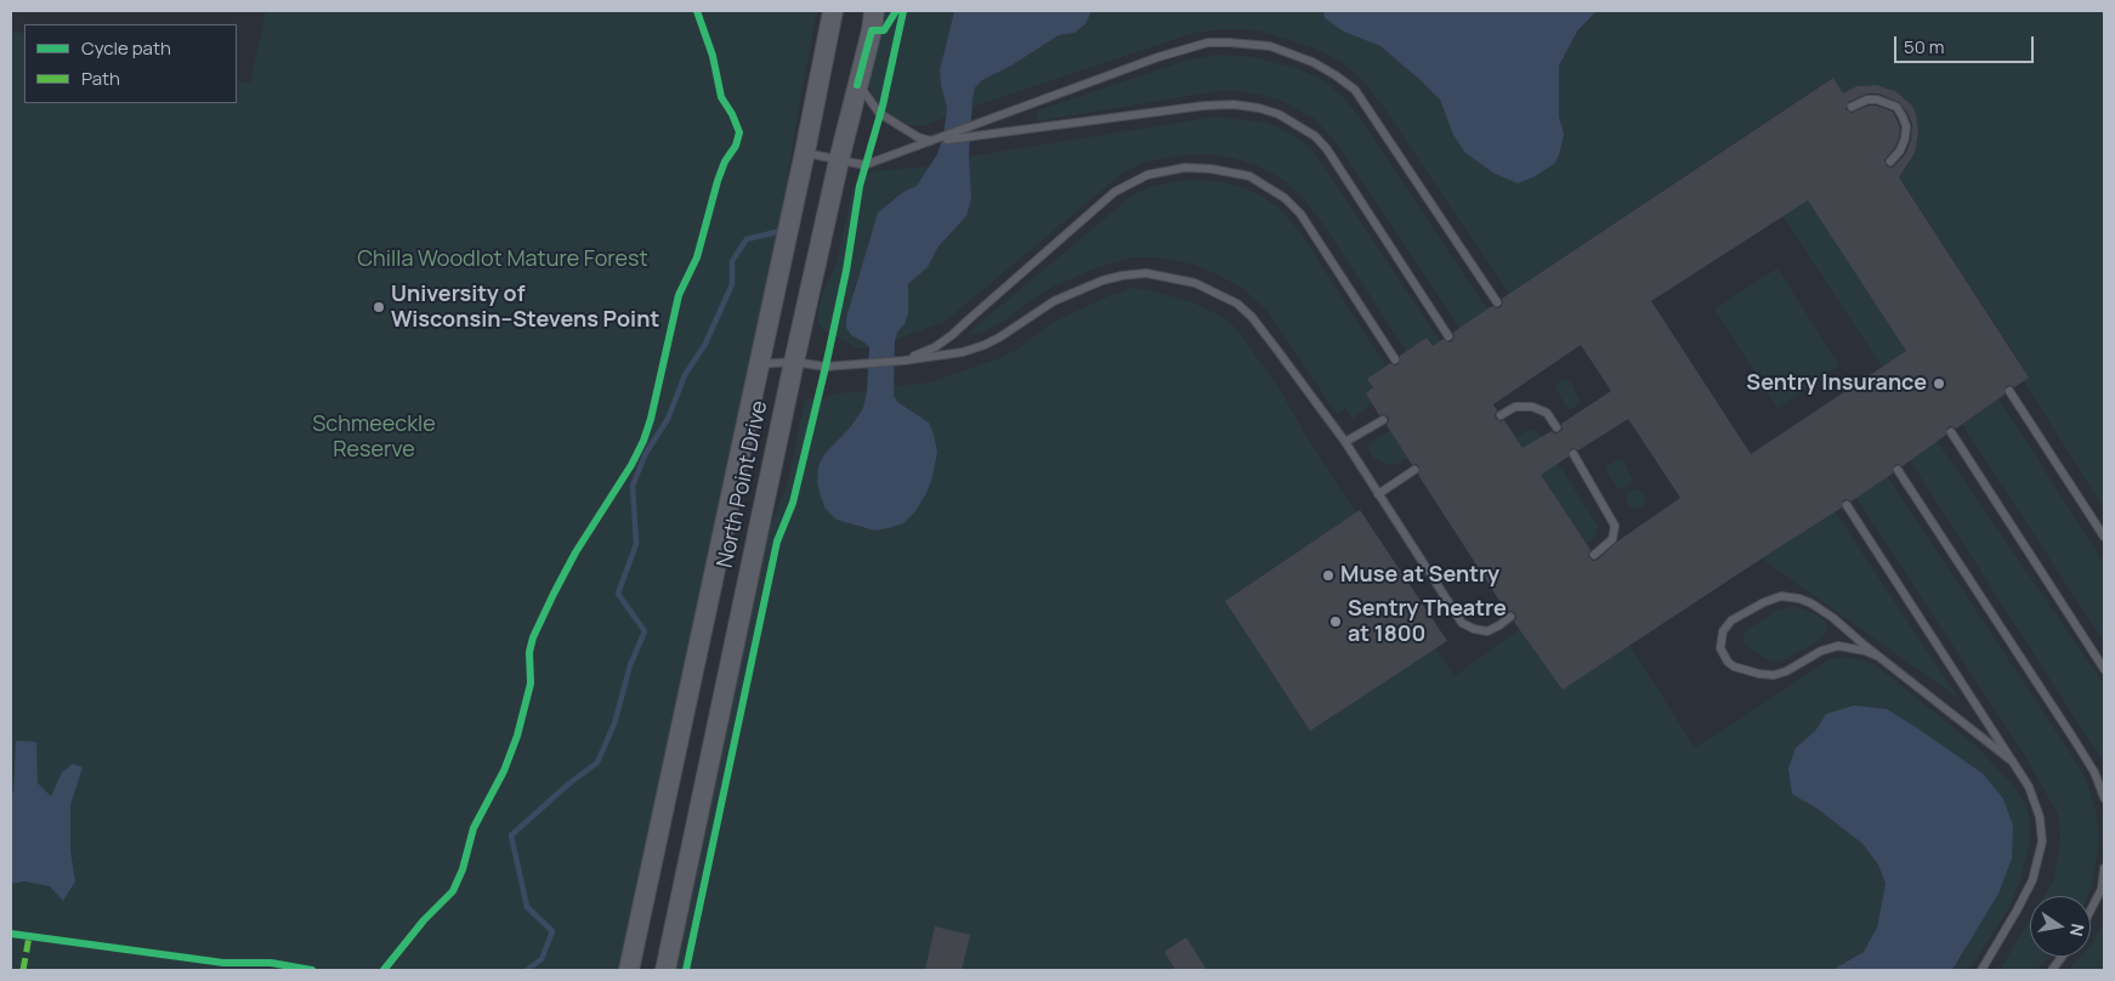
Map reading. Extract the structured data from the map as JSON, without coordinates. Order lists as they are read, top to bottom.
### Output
{
  "streets": {
    "street": ["North Point Drive"]
  },
  "parks": ["Chilla Woodlot Mature Forest", "Schmeeckle Reserve"],
  "places": [
    "University of Wisconsin–Stevens Point",
    "Sentry Insurance",
    "Muse at Sentry",
    "Sentry Theatre at 1800"
  ],
  "legend": ["Cycle path", "Path"],
  "scale_bar": "50 m",
  "north": "right"
}
